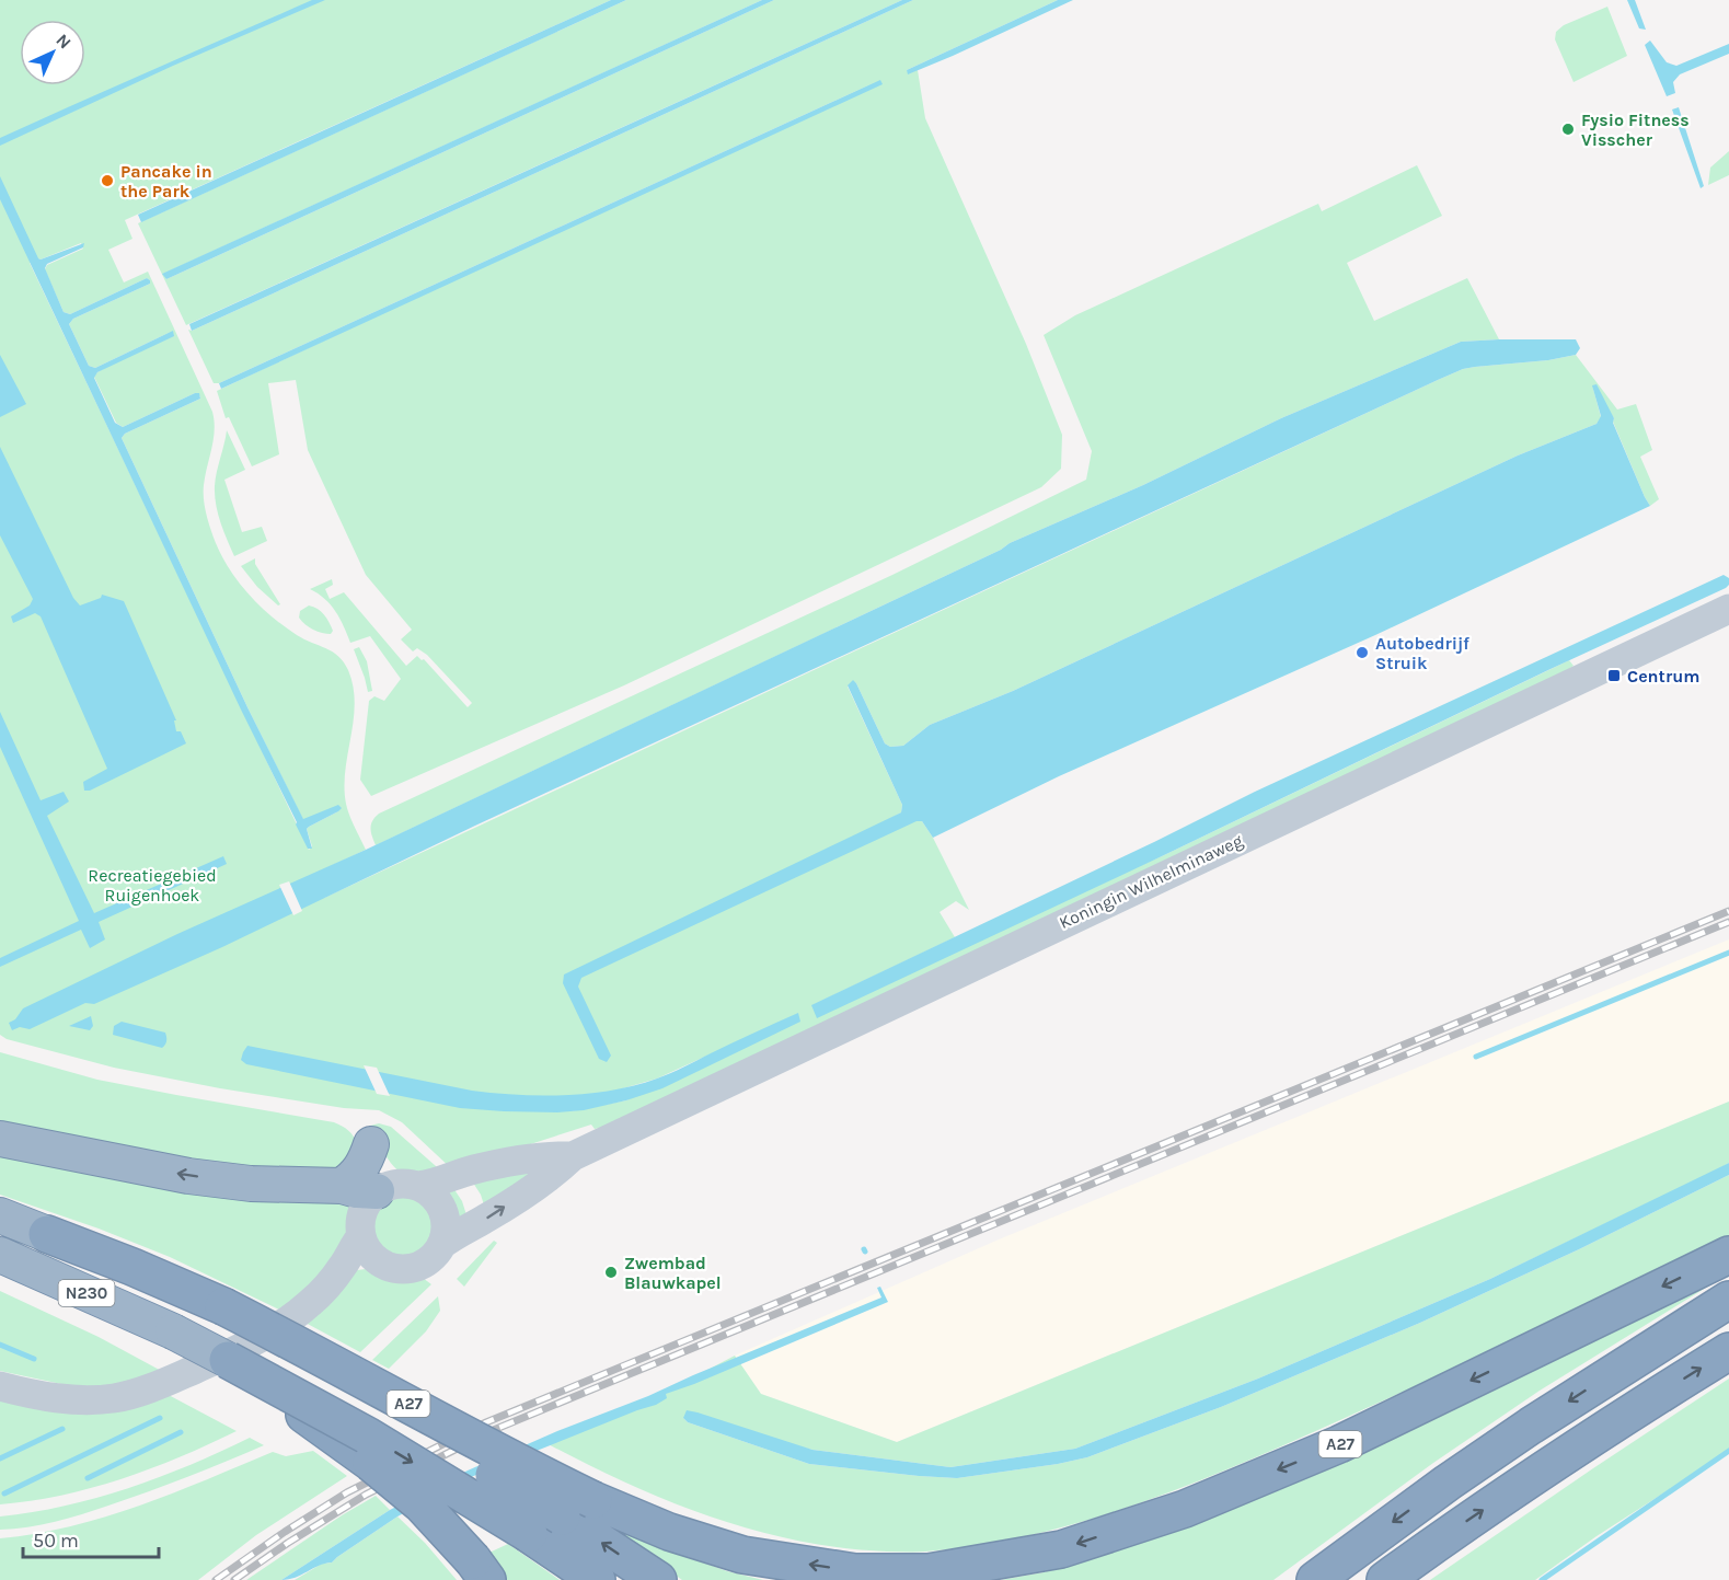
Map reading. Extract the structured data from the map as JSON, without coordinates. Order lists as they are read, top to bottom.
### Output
{
  "streets": {
    "highway": ["N230", "A27"],
    "main road": ["Koningin Wilhelminaweg"]
  },
  "crossings": [
    ["N230", "A27"]
  ],
  "parks": ["Recreatiegebied Ruigenhoek"],
  "places": {
    "other": [
      "Fysio Fitness Visscher",
      "Pancake in the Park",
      "Autobedrijf Struik",
      "Zwembad Blauwkapel"
    ],
    "transit": ["Centrum"]
  },
  "scale_bar": "50 m",
  "north": "top right"
}
